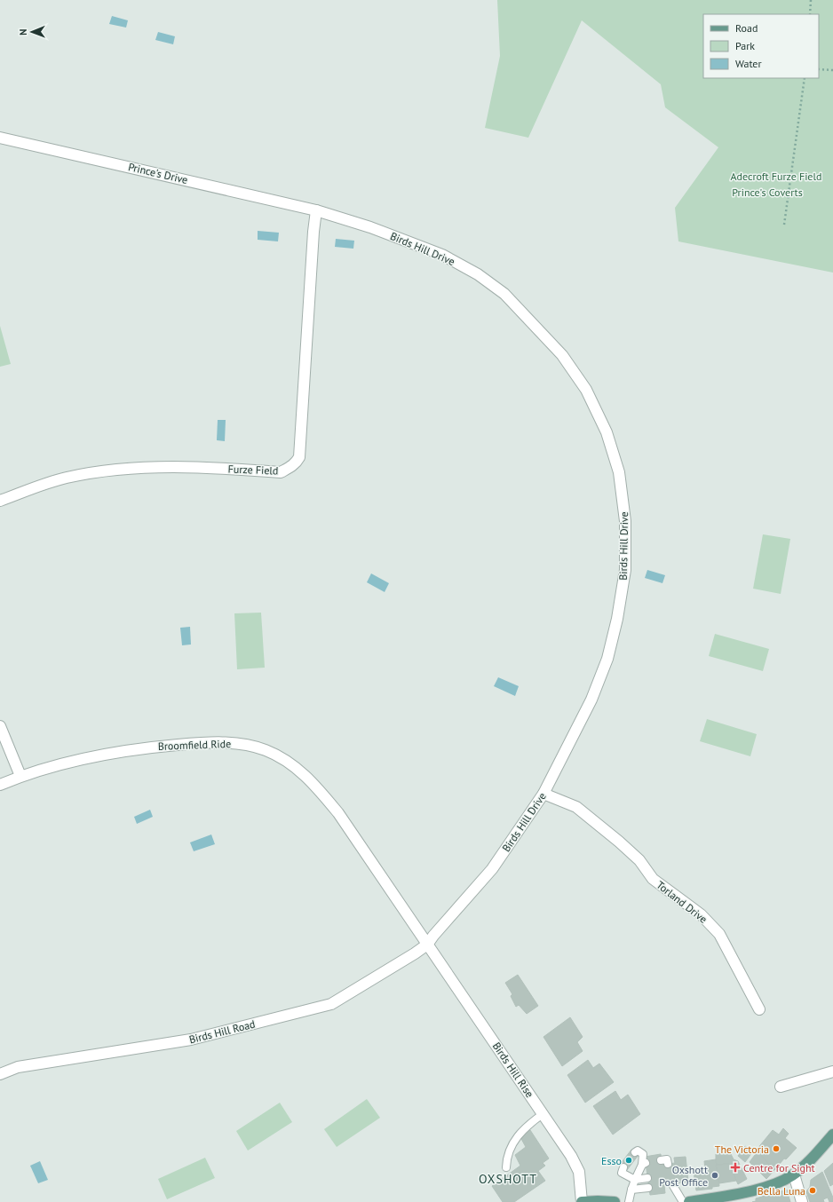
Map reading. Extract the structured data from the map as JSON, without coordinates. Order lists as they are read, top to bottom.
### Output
{
  "streets": {
    "street": [
      "Prince's Drive",
      "Birds Hill Drive",
      "Furze Field",
      "Broomfield Ride",
      "Torland Drive",
      "Birds Hill Road",
      "Birds Hill Rise"
    ]
  },
  "crossings": [
    ["Prince's Drive", "Birds Hill Drive"],
    ["Prince's Drive", "Furze Field"],
    ["Birds Hill Drive", "Furze Field"],
    ["Birds Hill Drive", "Broomfield Ride"],
    ["Birds Hill Drive", "Torland Drive"],
    ["Birds Hill Drive", "Birds Hill Road"],
    ["Birds Hill Drive", "Birds Hill Rise"],
    ["Broomfield Ride", "Birds Hill Road"],
    ["Broomfield Ride", "Birds Hill Rise"],
    ["Birds Hill Road", "Birds Hill Rise"]
  ],
  "districts": ["OXSHOTT"],
  "parks": ["Adecroft Furze Field", "Prince's Coverts"],
  "places": {
    "other": [
      "The Victoria",
      "Esso",
      "Oxshott Post Office",
      "Bella Luna"
    ],
    "health": ["Centre for Sight"]
  },
  "legend": ["Road", "Park", "Water"],
  "north": "left"
}
